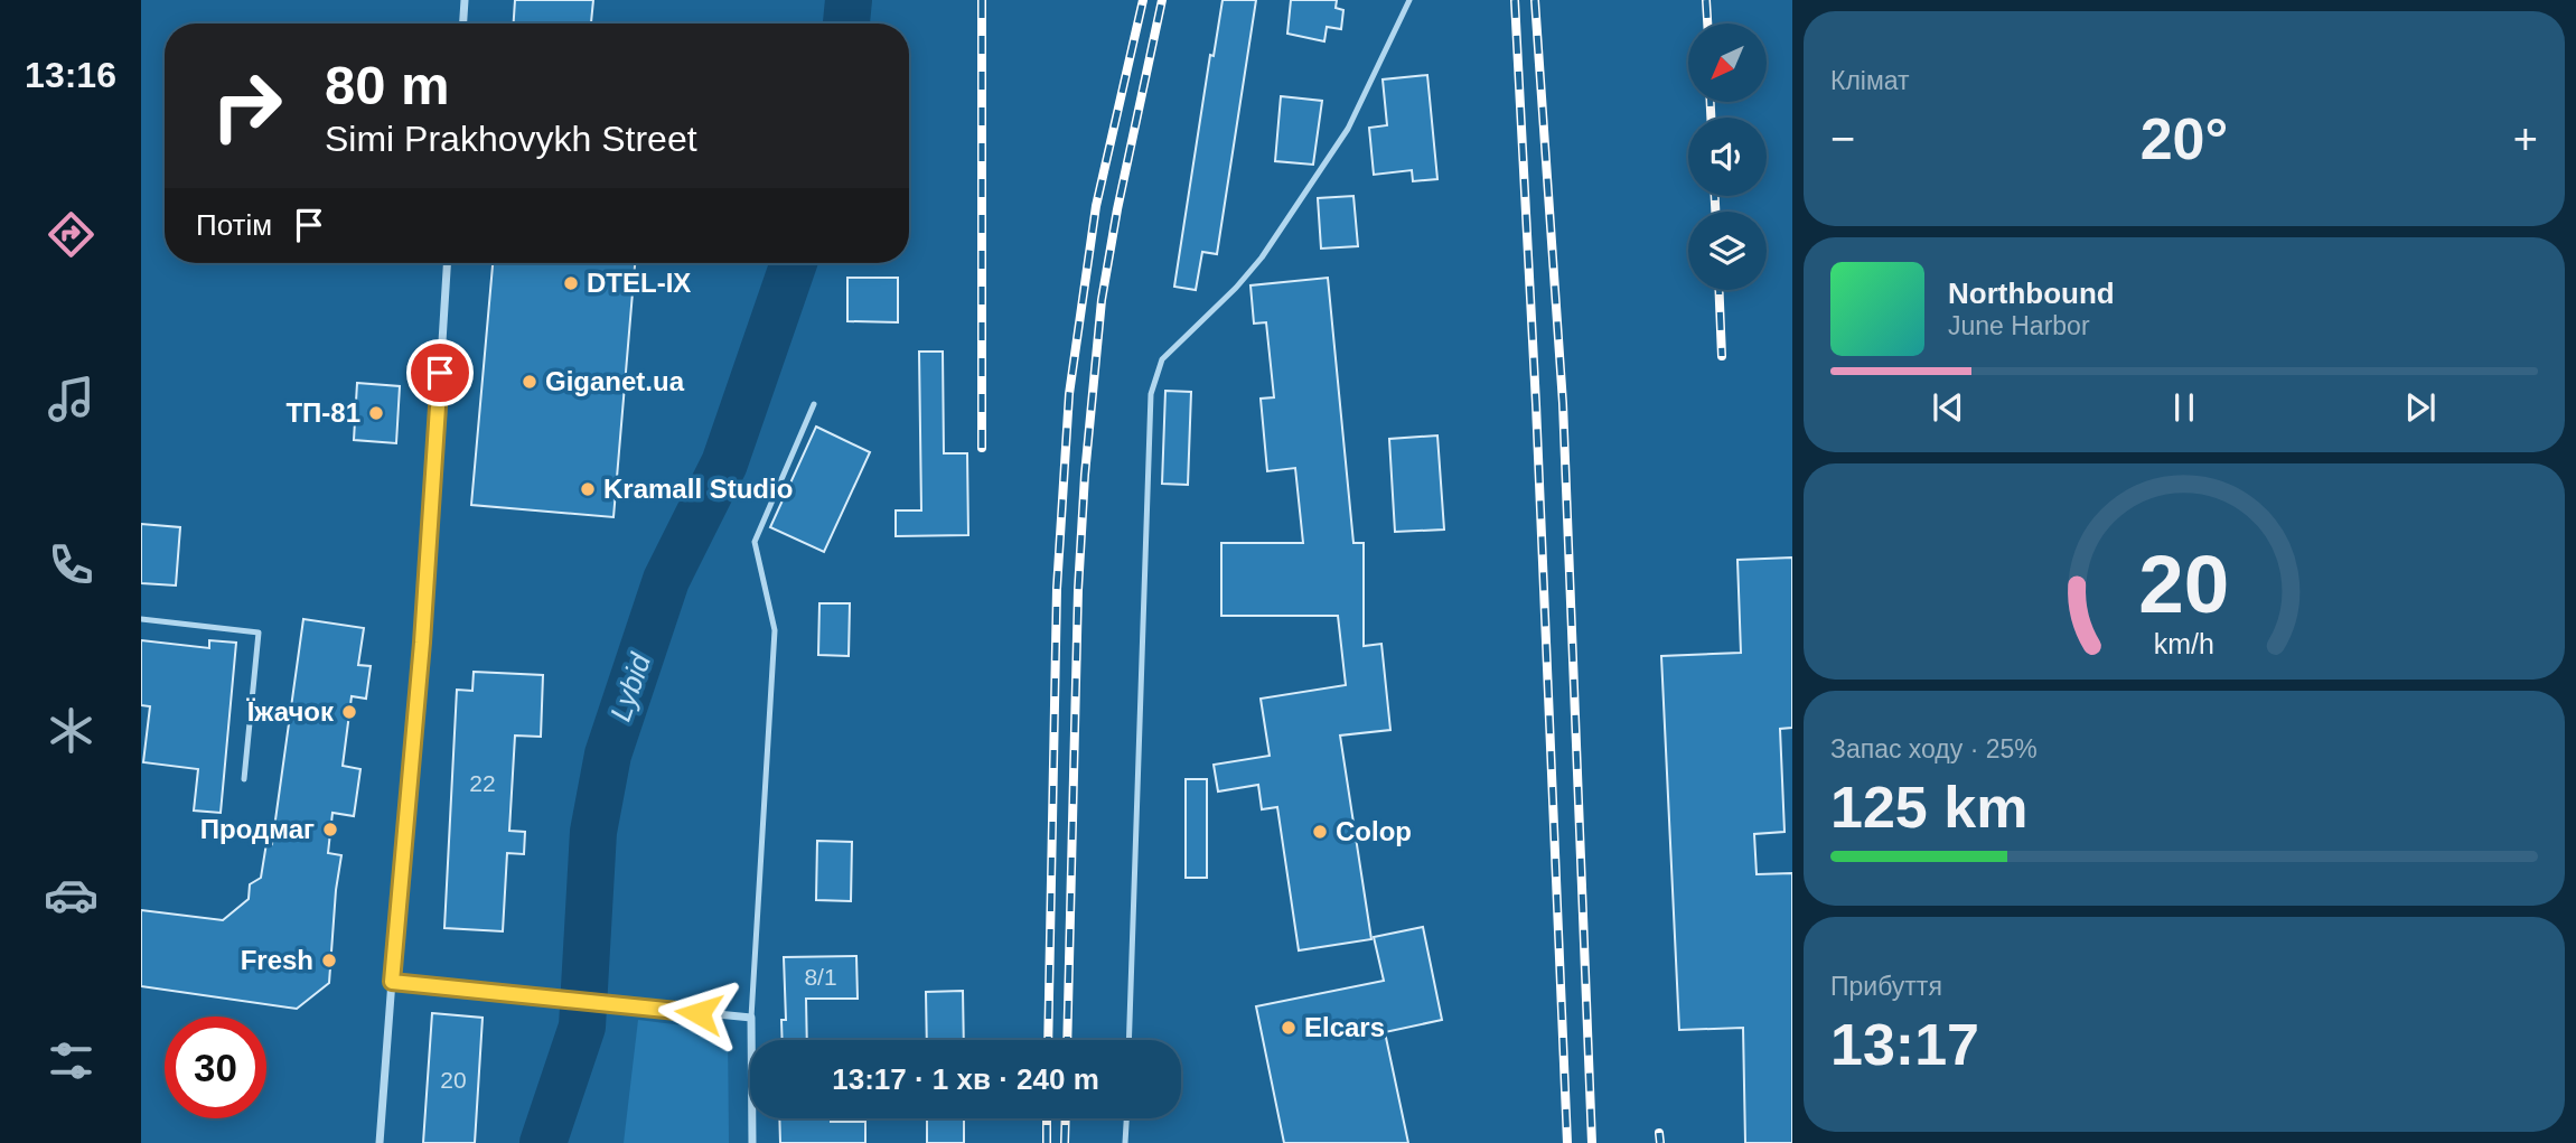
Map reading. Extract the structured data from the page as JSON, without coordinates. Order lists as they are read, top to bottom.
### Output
{
  "water": ["Lybid"],
  "places": [
    "DTEL-IX",
    "Giganet.ua",
    "ТП-81",
    "Kramall Studio",
    "Їжачок",
    "Продмаг",
    "Colop",
    "Fresh",
    "Elcars"
  ],
  "house_numbers": ["22", "8/1", "20"],
  "north": "bottom left",
  "page": {
    "tabs": "13:16",
    "tile": [
      "Клімат",
      ["Запас ходу · 25%", "125 km"],
      ["Прибуття", "13:17"]
    ],
    "turn": ["80 m", "Simi Prakhovykh Street"],
    "heat": ["−", "20°", "+"],
    "then": "Потім",
    "song": ["Northbound", "June Harbor"],
    "limit": "30",
    "trip": "13:17 · 1 хв · 240 m",
    "gauge": ["20", "km/h"]
  }
}
